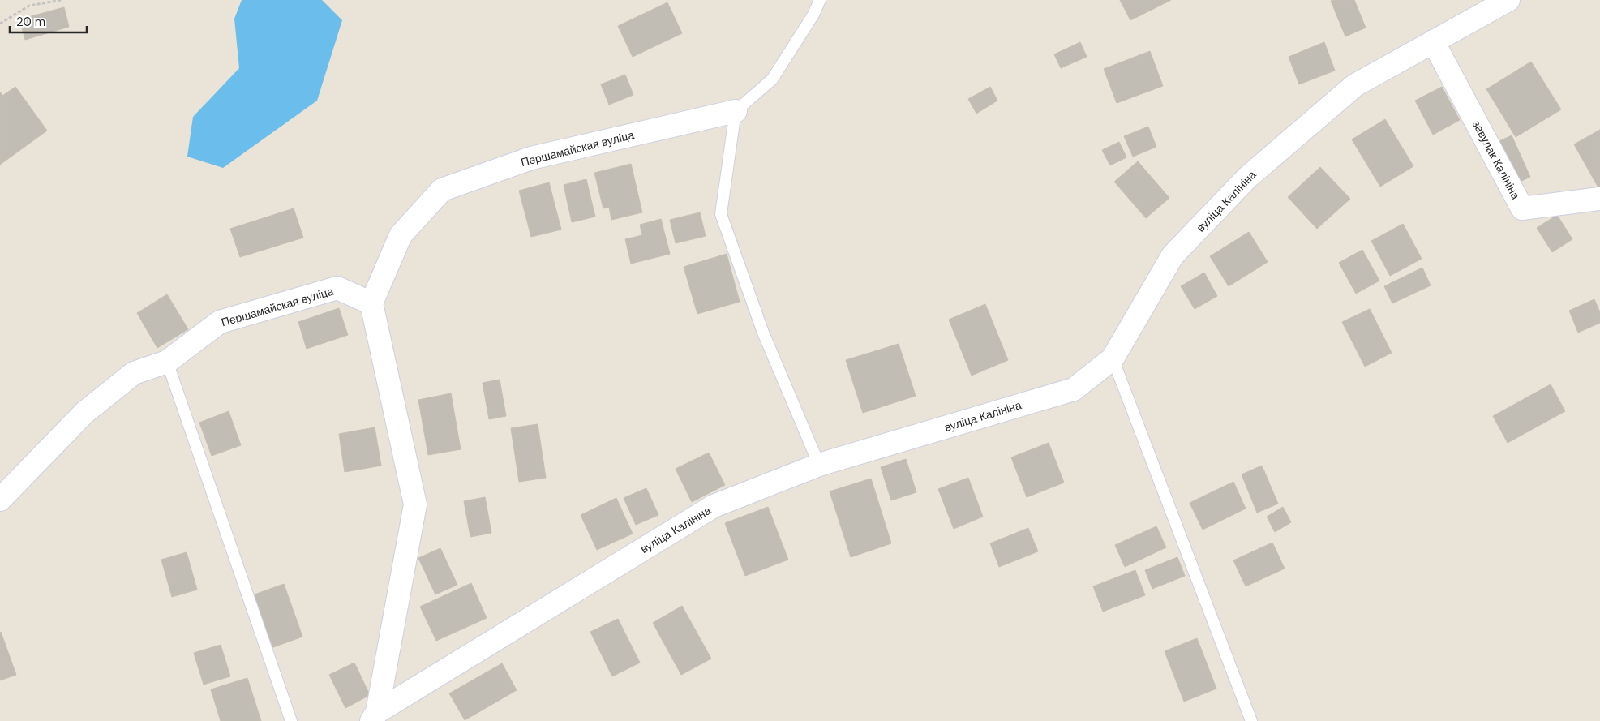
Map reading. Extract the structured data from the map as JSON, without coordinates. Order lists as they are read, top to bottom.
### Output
{
  "streets": {
    "street": ["Першамайская вуліца", "завулак Калініна", "вуліца Калініна"]
  },
  "crossings": [
    ["завулак Калініна", "вуліца Калініна"]
  ],
  "scale_bar": "20 m"
}
